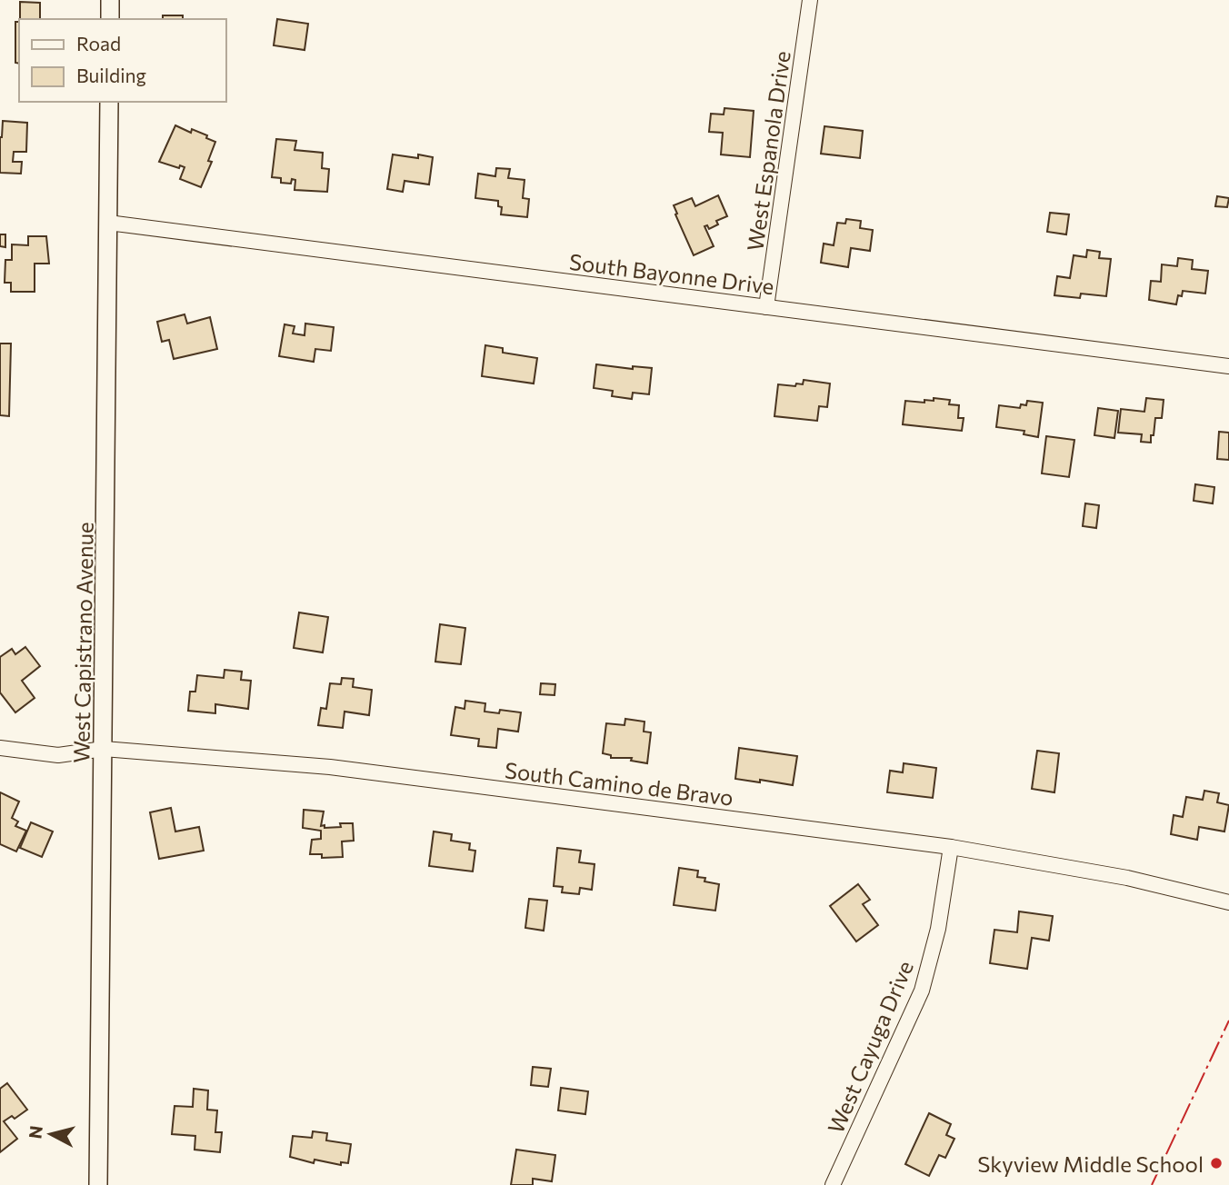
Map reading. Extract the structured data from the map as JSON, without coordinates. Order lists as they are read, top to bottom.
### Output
{
  "streets": {
    "street": [
      "West Espanola Drive",
      "South Bayonne Drive",
      "West Capistrano Avenue",
      "South Camino de Bravo",
      "West Cayuga Drive"
    ]
  },
  "crossings": [
    ["West Espanola Drive", "South Bayonne Drive"],
    ["South Bayonne Drive", "West Capistrano Avenue"],
    ["West Capistrano Avenue", "South Camino de Bravo"],
    ["South Camino de Bravo", "West Cayuga Drive"]
  ],
  "places": ["Skyview Middle School"],
  "legend": ["Road", "Building"],
  "north": "left"
}
